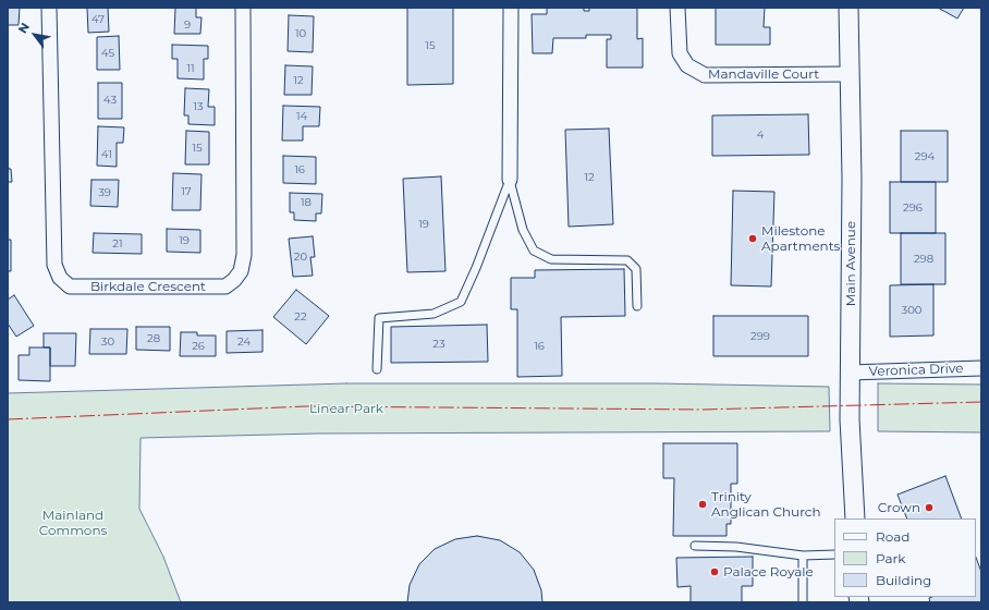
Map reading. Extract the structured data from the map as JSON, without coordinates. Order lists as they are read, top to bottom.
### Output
{
  "streets": {
    "street": [
      "Mandaville Court",
      "Main Avenue",
      "Birkdale Crescent",
      "Veronica Drive"
    ]
  },
  "crossings": [
    ["Mandaville Court", "Main Avenue"],
    ["Main Avenue", "Veronica Drive"]
  ],
  "parks": ["Linear Park", "Mainland Commons"],
  "places": [
    "Milestone Apartments",
    "Trinity Anglican Church",
    "Crown",
    "Palace Royale"
  ],
  "house_numbers": [
    "47",
    "9",
    "10",
    "15",
    "45",
    "11",
    "12",
    "43",
    "13",
    "14",
    "4",
    "15",
    "41",
    "294",
    "16",
    "12",
    "17",
    "39",
    "18",
    "296",
    "19",
    "19",
    "21",
    "20",
    "298",
    "300",
    "22",
    "299",
    "28",
    "30",
    "24",
    "23",
    "26",
    "16"
  ],
  "legend": ["Road", "Park", "Building"],
  "north": "top left"
}
